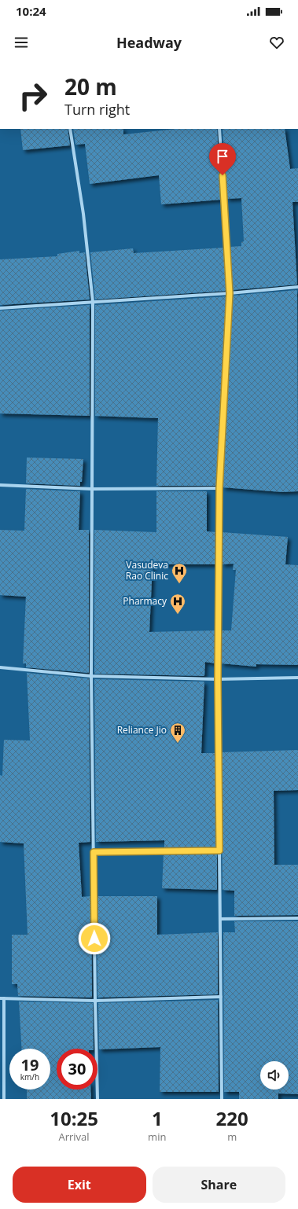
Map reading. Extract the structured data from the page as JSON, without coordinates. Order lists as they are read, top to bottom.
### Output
{
  "places": {
    "hospital": ["Vasudeva Rao Clinic", "Pharmacy"],
    "building": ["Reliance Jio"]
  },
  "page": {
    "status": "10:24",
    "header": "Headway",
    "turn": ["20 m", "Turn right"],
    "speed": "19 km/h",
    "limit": "30",
    "eta": [
      "10:25",
      "Arrival",
      "1",
      "min",
      "220",
      "m"
    ],
    "buttons": ["Exit", "Share"]
  }
}
